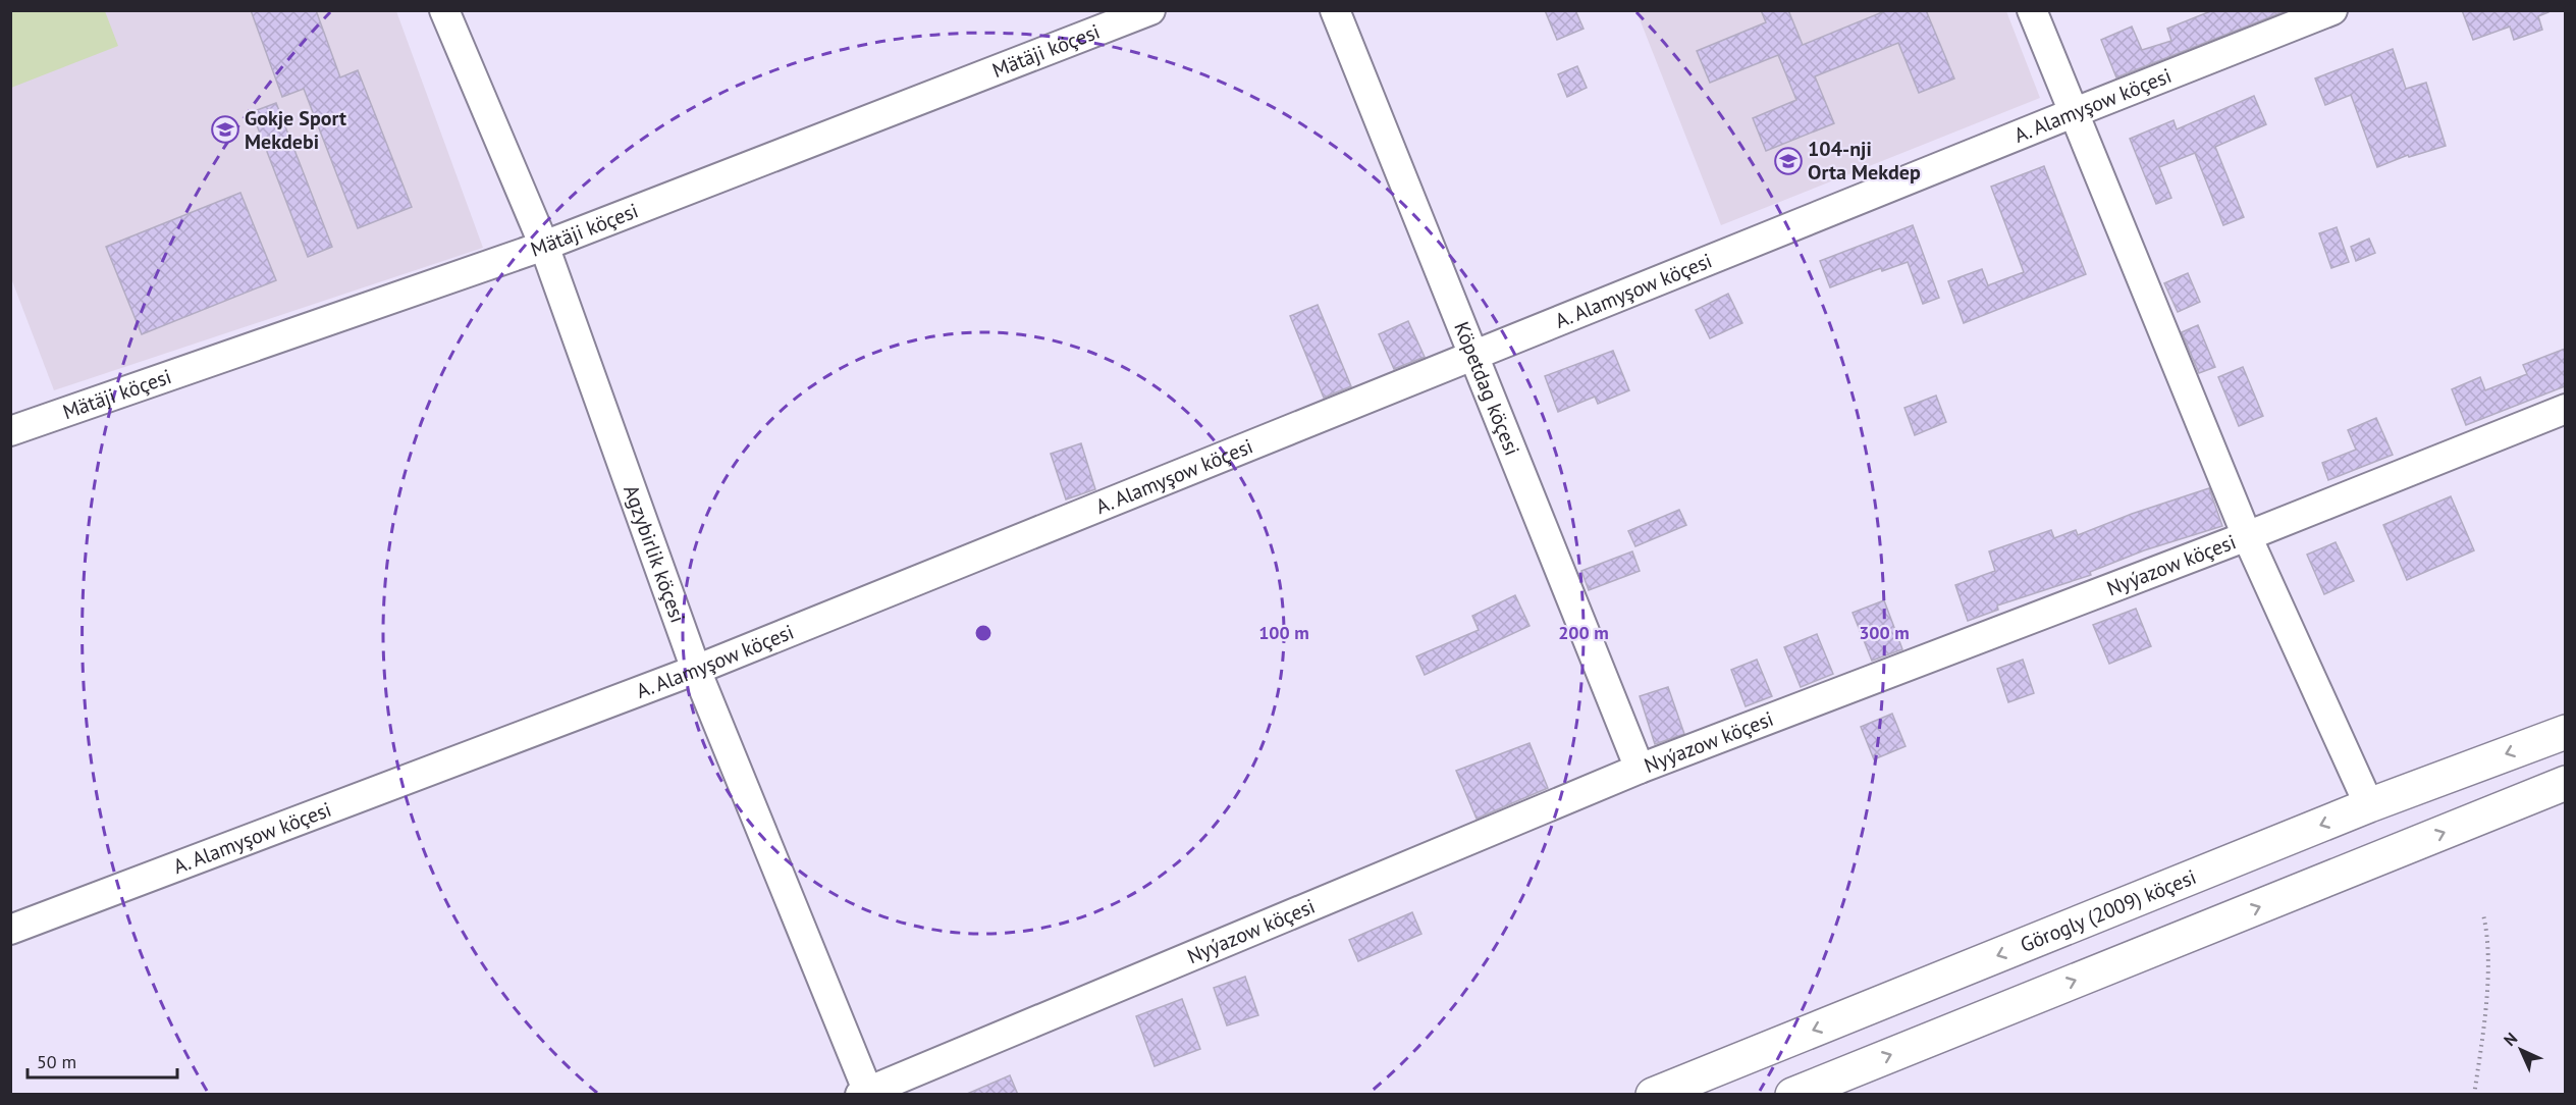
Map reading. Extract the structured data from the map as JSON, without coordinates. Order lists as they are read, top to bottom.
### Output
{
  "streets": {
    "main road": ["Görogly (2009) köçesi"],
    "street": [
      "Mätäji köçesi",
      "A. Alamyşow köçesi",
      "Köpetdag köçesi",
      "Agzybirlik köçesi",
      "Nyýazow köçesi"
    ]
  },
  "crossings": [
    ["Mätäji köçesi", "Agzybirlik köçesi"],
    ["A. Alamyşow köçesi", "Köpetdag köçesi"],
    ["A. Alamyşow köçesi", "Agzybirlik köçesi"],
    ["Köpetdag köçesi", "Nyýazow köçesi"],
    ["Agzybirlik köçesi", "Nyýazow köçesi"]
  ],
  "places": {
    "school or university": ["Gokje Sport Mekdebi", "104-nji Orta Mekdep"]
  },
  "scale_bar": "50 m",
  "north": "top left",
  "rings": ["100 m", "200 m", "300 m"]
}
